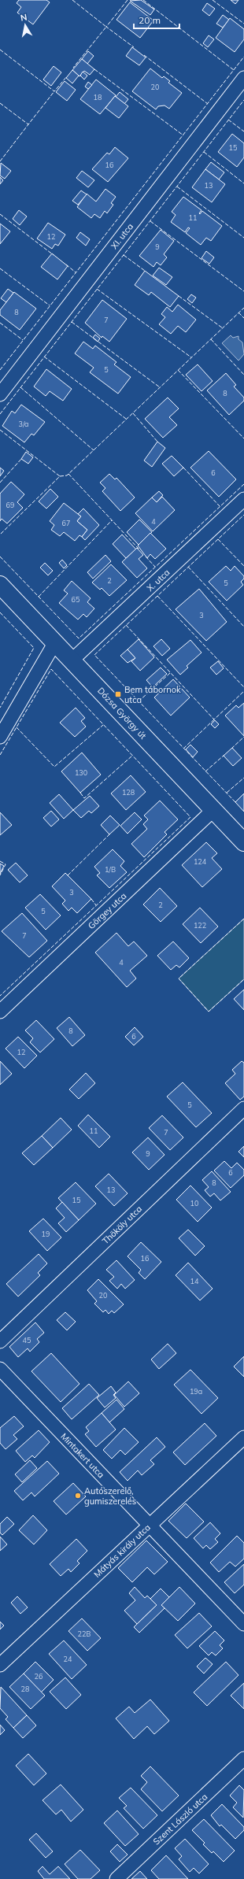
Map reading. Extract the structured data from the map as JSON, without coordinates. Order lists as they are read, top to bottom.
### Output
{
  "streets": {
    "street": [
      "XI. utca",
      "X. utca",
      "Dózsa György út",
      "Görgey utca",
      "Thököly utca",
      "Mintakert utca",
      "Mátyás király utca",
      "Szent László utca"
    ]
  },
  "crossings": [
    ["X. utca", "Dózsa György út"],
    ["Dózsa György út", "Görgey utca"],
    ["Mintakert utca", "Mátyás király utca"]
  ],
  "places": {
    "transit": ["Bem tábornok utca"],
    "other": ["Autószerelő, gumiszerelés"]
  },
  "house_numbers": [
    "20",
    "18",
    "15",
    "16",
    "13",
    "11",
    "12",
    "9",
    "8",
    "7",
    "5",
    "8",
    "3/a",
    "6",
    "69",
    "4",
    "67",
    "2",
    "5",
    "65",
    "3",
    "130",
    "128",
    "124",
    "1/B",
    "3",
    "2",
    "5",
    "122",
    "7",
    "4",
    "8",
    "6",
    "12",
    "5",
    "11",
    "7",
    "9",
    "6",
    "8",
    "13",
    "15",
    "10",
    "19",
    "16",
    "14",
    "20",
    "45",
    "19a",
    "22B",
    "24",
    "26",
    "28"
  ],
  "scale_bar": "20 m",
  "north": "top"
}
